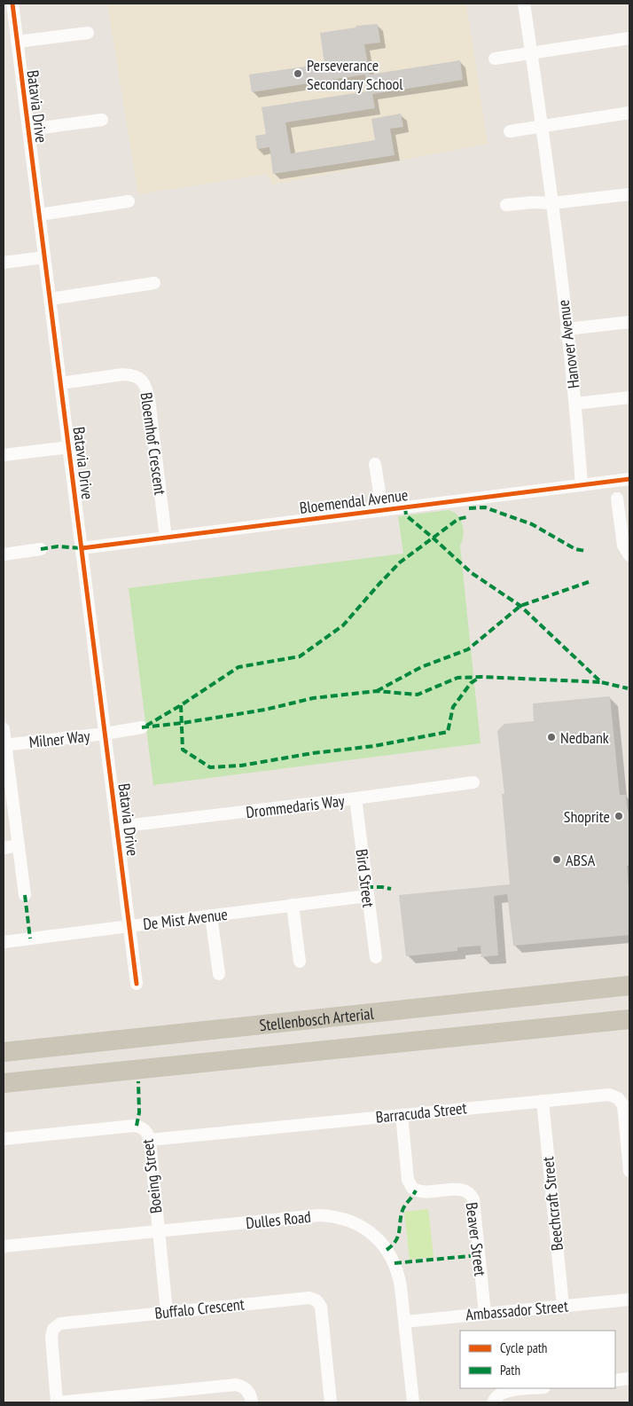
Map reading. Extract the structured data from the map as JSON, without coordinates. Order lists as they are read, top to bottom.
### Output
{
  "streets": {
    "main road": ["Stellenbosch Arterial"],
    "street": [
      "Batavia Drive",
      "Hanover Avenue",
      "Bloemhof Crescent",
      "Bloemendal Avenue",
      "Milner Way",
      "Drommedaris Way",
      "Bird Street",
      "De Mist Avenue",
      "Barracuda Street",
      "Boeing Street",
      "Beechcraft Street",
      "Dulles Road",
      "Beaver Street",
      "Buffalo Crescent",
      "Ambassador Street"
    ]
  },
  "crossings": [
    ["Batavia Drive", "Bloemhof Crescent"],
    ["Batavia Drive", "Bloemendal Avenue"],
    ["Batavia Drive", "Milner Way"],
    ["Batavia Drive", "Drommedaris Way"],
    ["Batavia Drive", "De Mist Avenue"],
    ["Hanover Avenue", "Bloemendal Avenue"],
    ["Bloemhof Crescent", "Bloemendal Avenue"],
    ["Drommedaris Way", "Bird Street"],
    ["Bird Street", "De Mist Avenue"],
    ["Barracuda Street", "Boeing Street"],
    ["Barracuda Street", "Beechcraft Street"],
    ["Barracuda Street", "Beaver Street"],
    ["Boeing Street", "Dulles Road"],
    ["Boeing Street", "Buffalo Crescent"],
    ["Beechcraft Street", "Ambassador Street"],
    ["Dulles Road", "Ambassador Street"],
    ["Beaver Street", "Ambassador Street"]
  ],
  "places": [
    "Perseverance Secondary School",
    "Nedbank",
    "Shoprite",
    "ABSA"
  ],
  "legend": ["Cycle path", "Path"]
}
